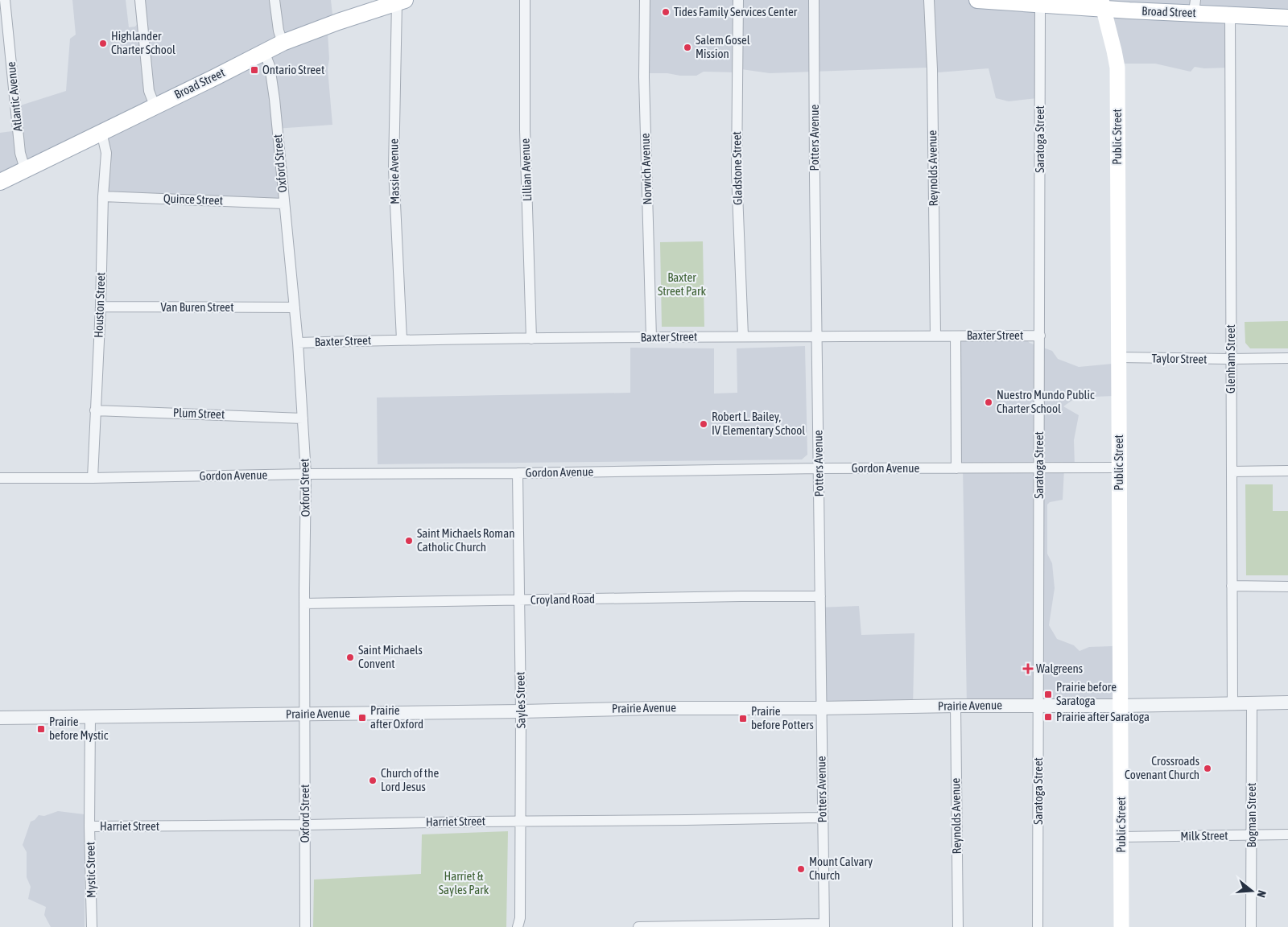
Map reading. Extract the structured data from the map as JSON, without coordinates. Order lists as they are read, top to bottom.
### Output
{
  "streets": {
    "main road": ["Broad Street", "Public Street"],
    "street": [
      "Atlantic Avenue",
      "Potters Avenue",
      "Saratoga Street",
      "Oxford Street",
      "Gladstone Street",
      "Reynolds Avenue",
      "Norwich Avenue",
      "Lillian Avenue",
      "Massie Avenue",
      "Quince Street",
      "Houston Street",
      "Van Buren Street",
      "Baxter Street",
      "Taylor Street",
      "Glenham Street",
      "Plum Street",
      "Gordon Avenue",
      "Croyland Road",
      "Sayles Street",
      "Prairie Avenue",
      "Bogman Street",
      "Harriet Street",
      "Milk Street",
      "Mystic Street"
    ]
  },
  "crossings": [
    ["Broad Street", "Atlantic Avenue"],
    ["Broad Street", "Public Street"],
    ["Broad Street", "Saratoga Street"],
    ["Broad Street", "Oxford Street"],
    ["Broad Street", "Massie Avenue"],
    ["Broad Street", "Houston Street"],
    ["Broad Street", "Glenham Street"],
    ["Public Street", "Taylor Street"],
    ["Public Street", "Gordon Avenue"],
    ["Public Street", "Prairie Avenue"],
    ["Public Street", "Milk Street"],
    ["Potters Avenue", "Baxter Street"],
    ["Potters Avenue", "Gordon Avenue"],
    ["Potters Avenue", "Croyland Road"],
    ["Potters Avenue", "Prairie Avenue"],
    ["Potters Avenue", "Harriet Street"],
    ["Saratoga Street", "Baxter Street"],
    ["Saratoga Street", "Gordon Avenue"],
    ["Saratoga Street", "Prairie Avenue"],
    ["Oxford Street", "Quince Street"],
    ["Oxford Street", "Van Buren Street"],
    ["Oxford Street", "Baxter Street"],
    ["Oxford Street", "Plum Street"],
    ["Oxford Street", "Gordon Avenue"],
    ["Oxford Street", "Croyland Road"],
    ["Oxford Street", "Prairie Avenue"],
    ["Oxford Street", "Harriet Street"],
    ["Gladstone Street", "Baxter Street"],
    ["Reynolds Avenue", "Baxter Street"],
    ["Reynolds Avenue", "Prairie Avenue"],
    ["Norwich Avenue", "Baxter Street"],
    ["Lillian Avenue", "Baxter Street"],
    ["Massie Avenue", "Baxter Street"],
    ["Quince Street", "Houston Street"],
    ["Houston Street", "Van Buren Street"],
    ["Houston Street", "Plum Street"],
    ["Houston Street", "Gordon Avenue"],
    ["Taylor Street", "Glenham Street"],
    ["Glenham Street", "Prairie Avenue"],
    ["Gordon Avenue", "Sayles Street"],
    ["Croyland Road", "Sayles Street"],
    ["Sayles Street", "Prairie Avenue"],
    ["Sayles Street", "Harriet Street"],
    ["Prairie Avenue", "Bogman Street"],
    ["Prairie Avenue", "Mystic Street"],
    ["Bogman Street", "Milk Street"],
    ["Harriet Street", "Mystic Street"]
  ],
  "parks": ["Baxter Street Park", "Harriet & Sayles Park"],
  "places": {
    "other": [
      "Tides Family Services Center",
      "Highlander Charter School",
      "Salem Gosel Mission",
      "Nuestro Mundo Public Charter School",
      "Robert L. Bailey, IV Elementary School",
      "Saint Michaels Roman Catholic Church",
      "Saint Michaels Convent",
      "Crossroads Covenant Church",
      "Church of the Lord Jesus",
      "Mount Calvary Church"
    ],
    "transit": [
      "Ontario Street",
      "Prairie before Saratoga",
      "Prairie after Saratoga",
      "Prairie after Oxford",
      "Prairie before Potters",
      "Prairie before Mystic"
    ],
    "health": ["Walgreens"]
  },
  "north": "right"
}
